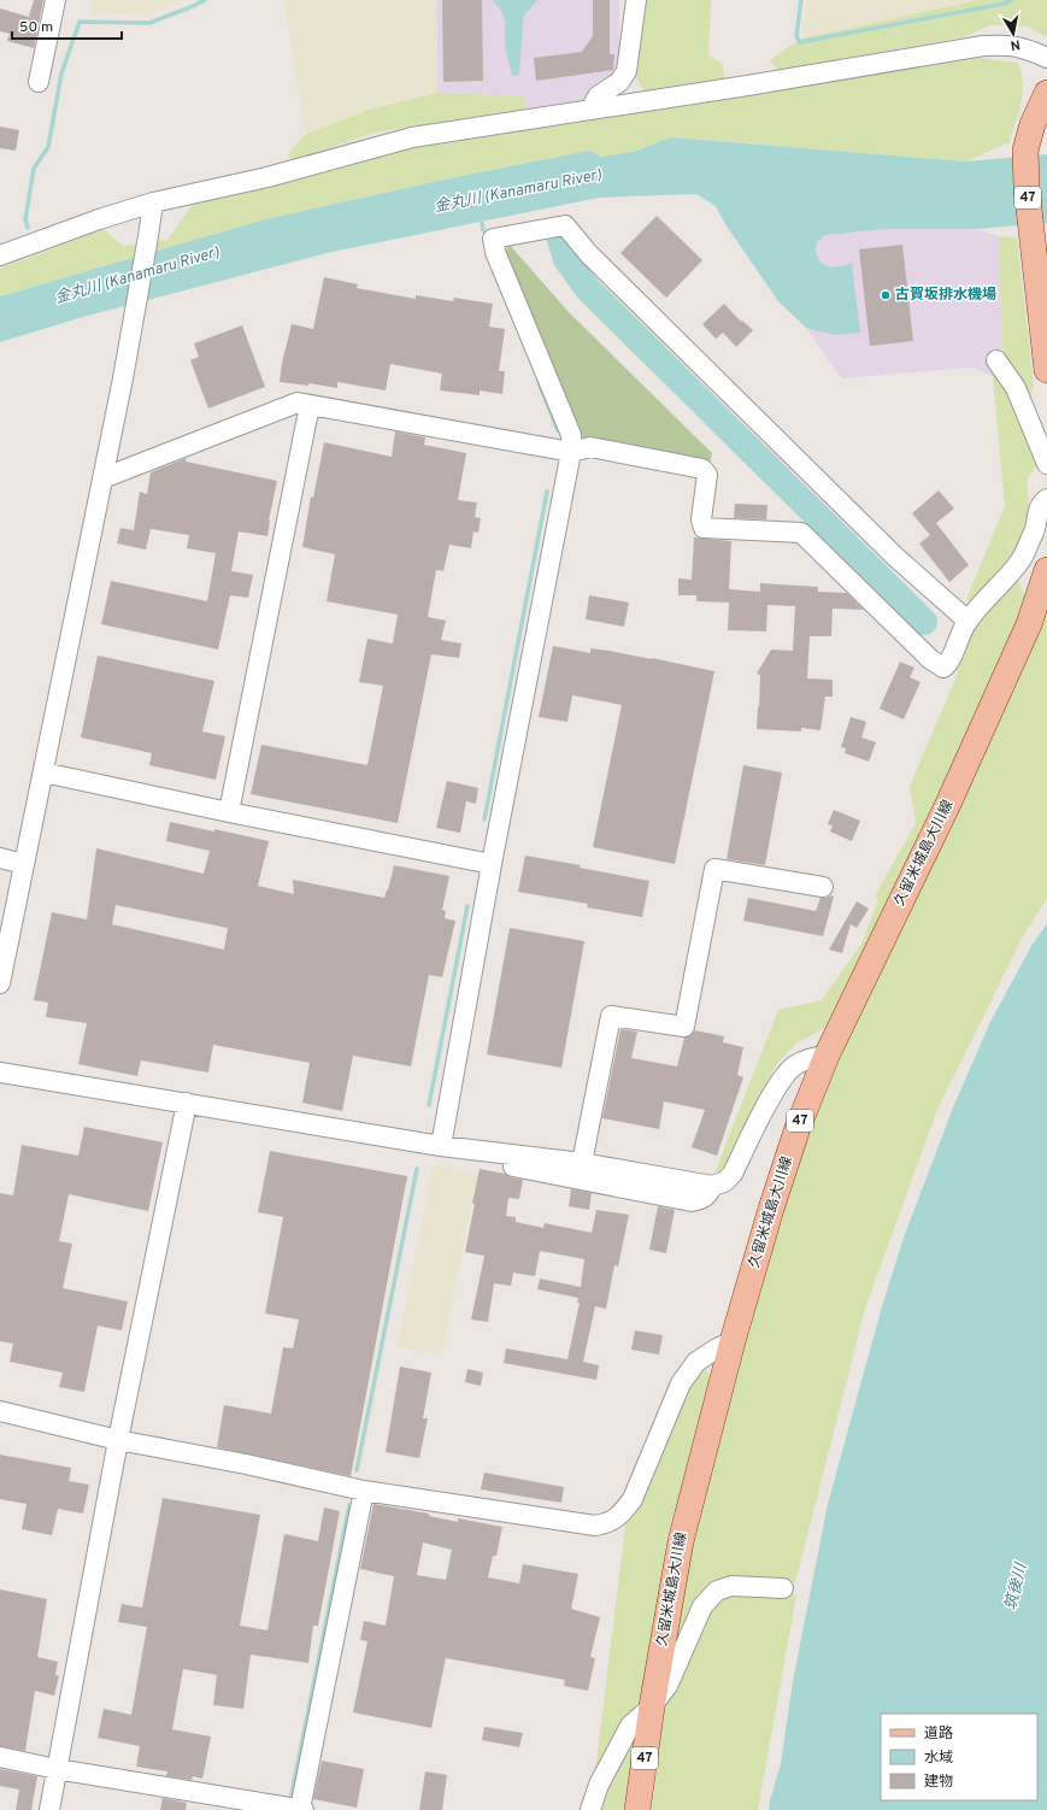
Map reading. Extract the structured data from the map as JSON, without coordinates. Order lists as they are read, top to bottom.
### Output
{
  "streets": {
    "main road": ["47", "久留米城島大川線"]
  },
  "water": ["金丸川 (Kanamaru River)", "筑後川"],
  "places": ["古賀坂排水機場"],
  "legend": ["道路", "水域", "建物"],
  "scale_bar": "50 m",
  "north": "bottom"
}
